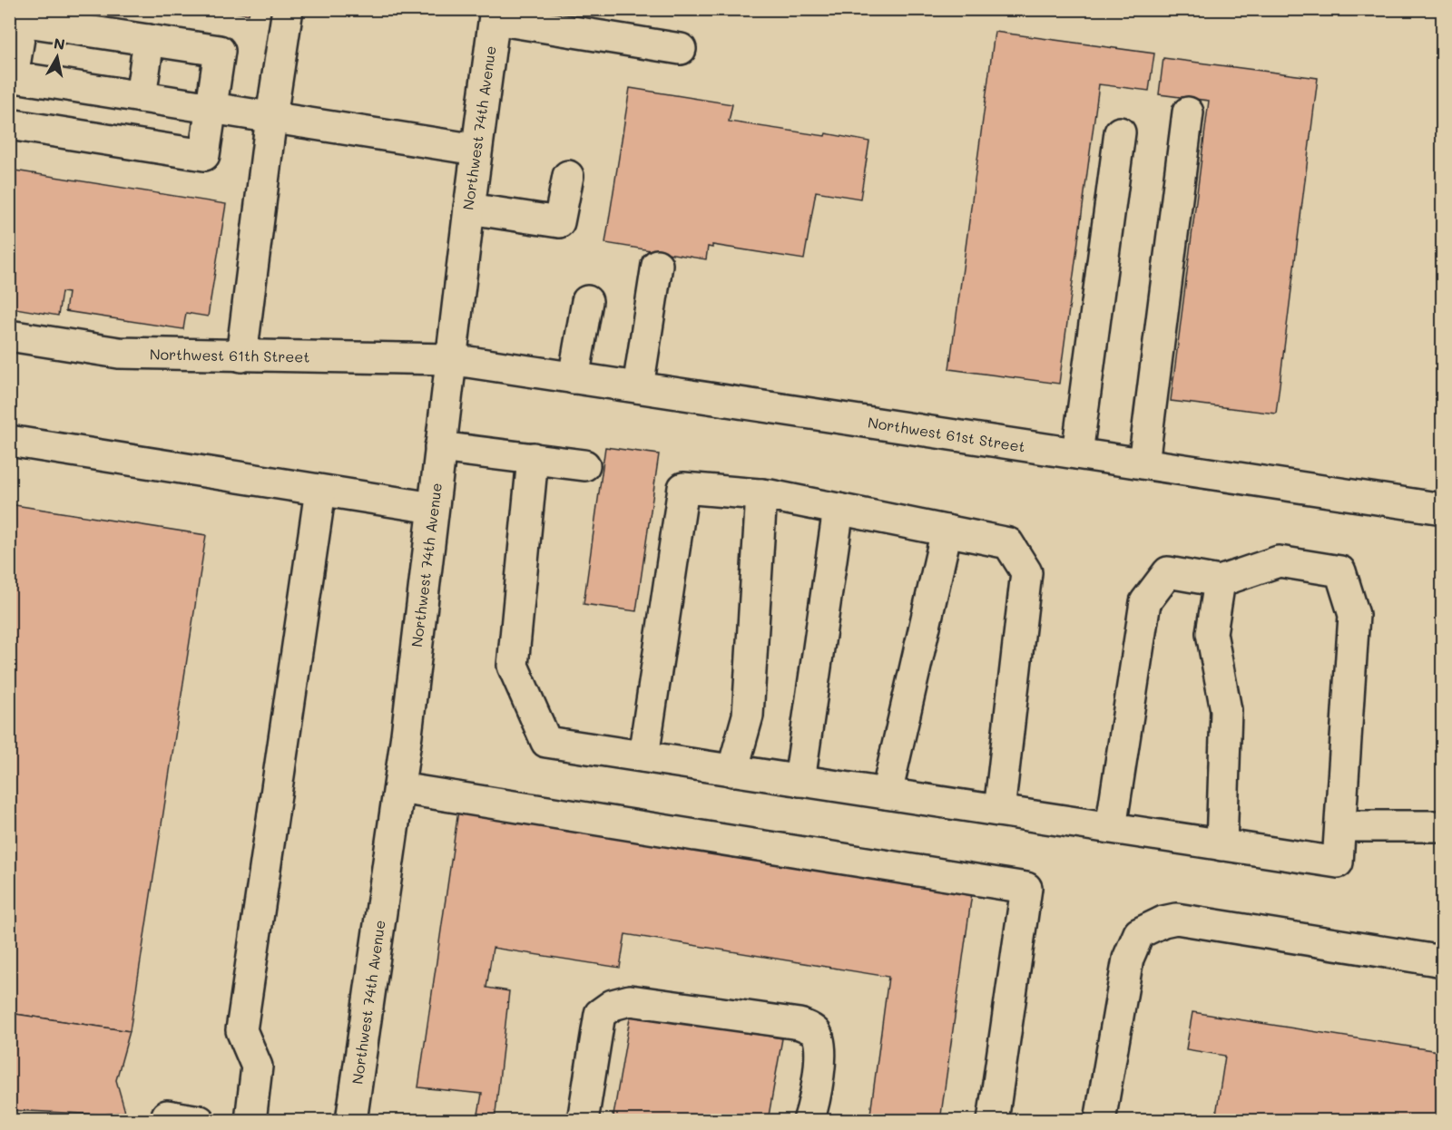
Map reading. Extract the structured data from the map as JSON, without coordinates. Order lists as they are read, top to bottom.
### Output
{
  "streets": {
    "street": ["Northwest 74th Avenue", "Northwest 61th Street", "Northwest 61st Street"]
  },
  "crossings": [
    ["Northwest 74th Avenue", "Northwest 61th Street"],
    ["Northwest 74th Avenue", "Northwest 61st Street"],
    ["Northwest 61th Street", "Northwest 61st Street"]
  ],
  "north": "top"
}
